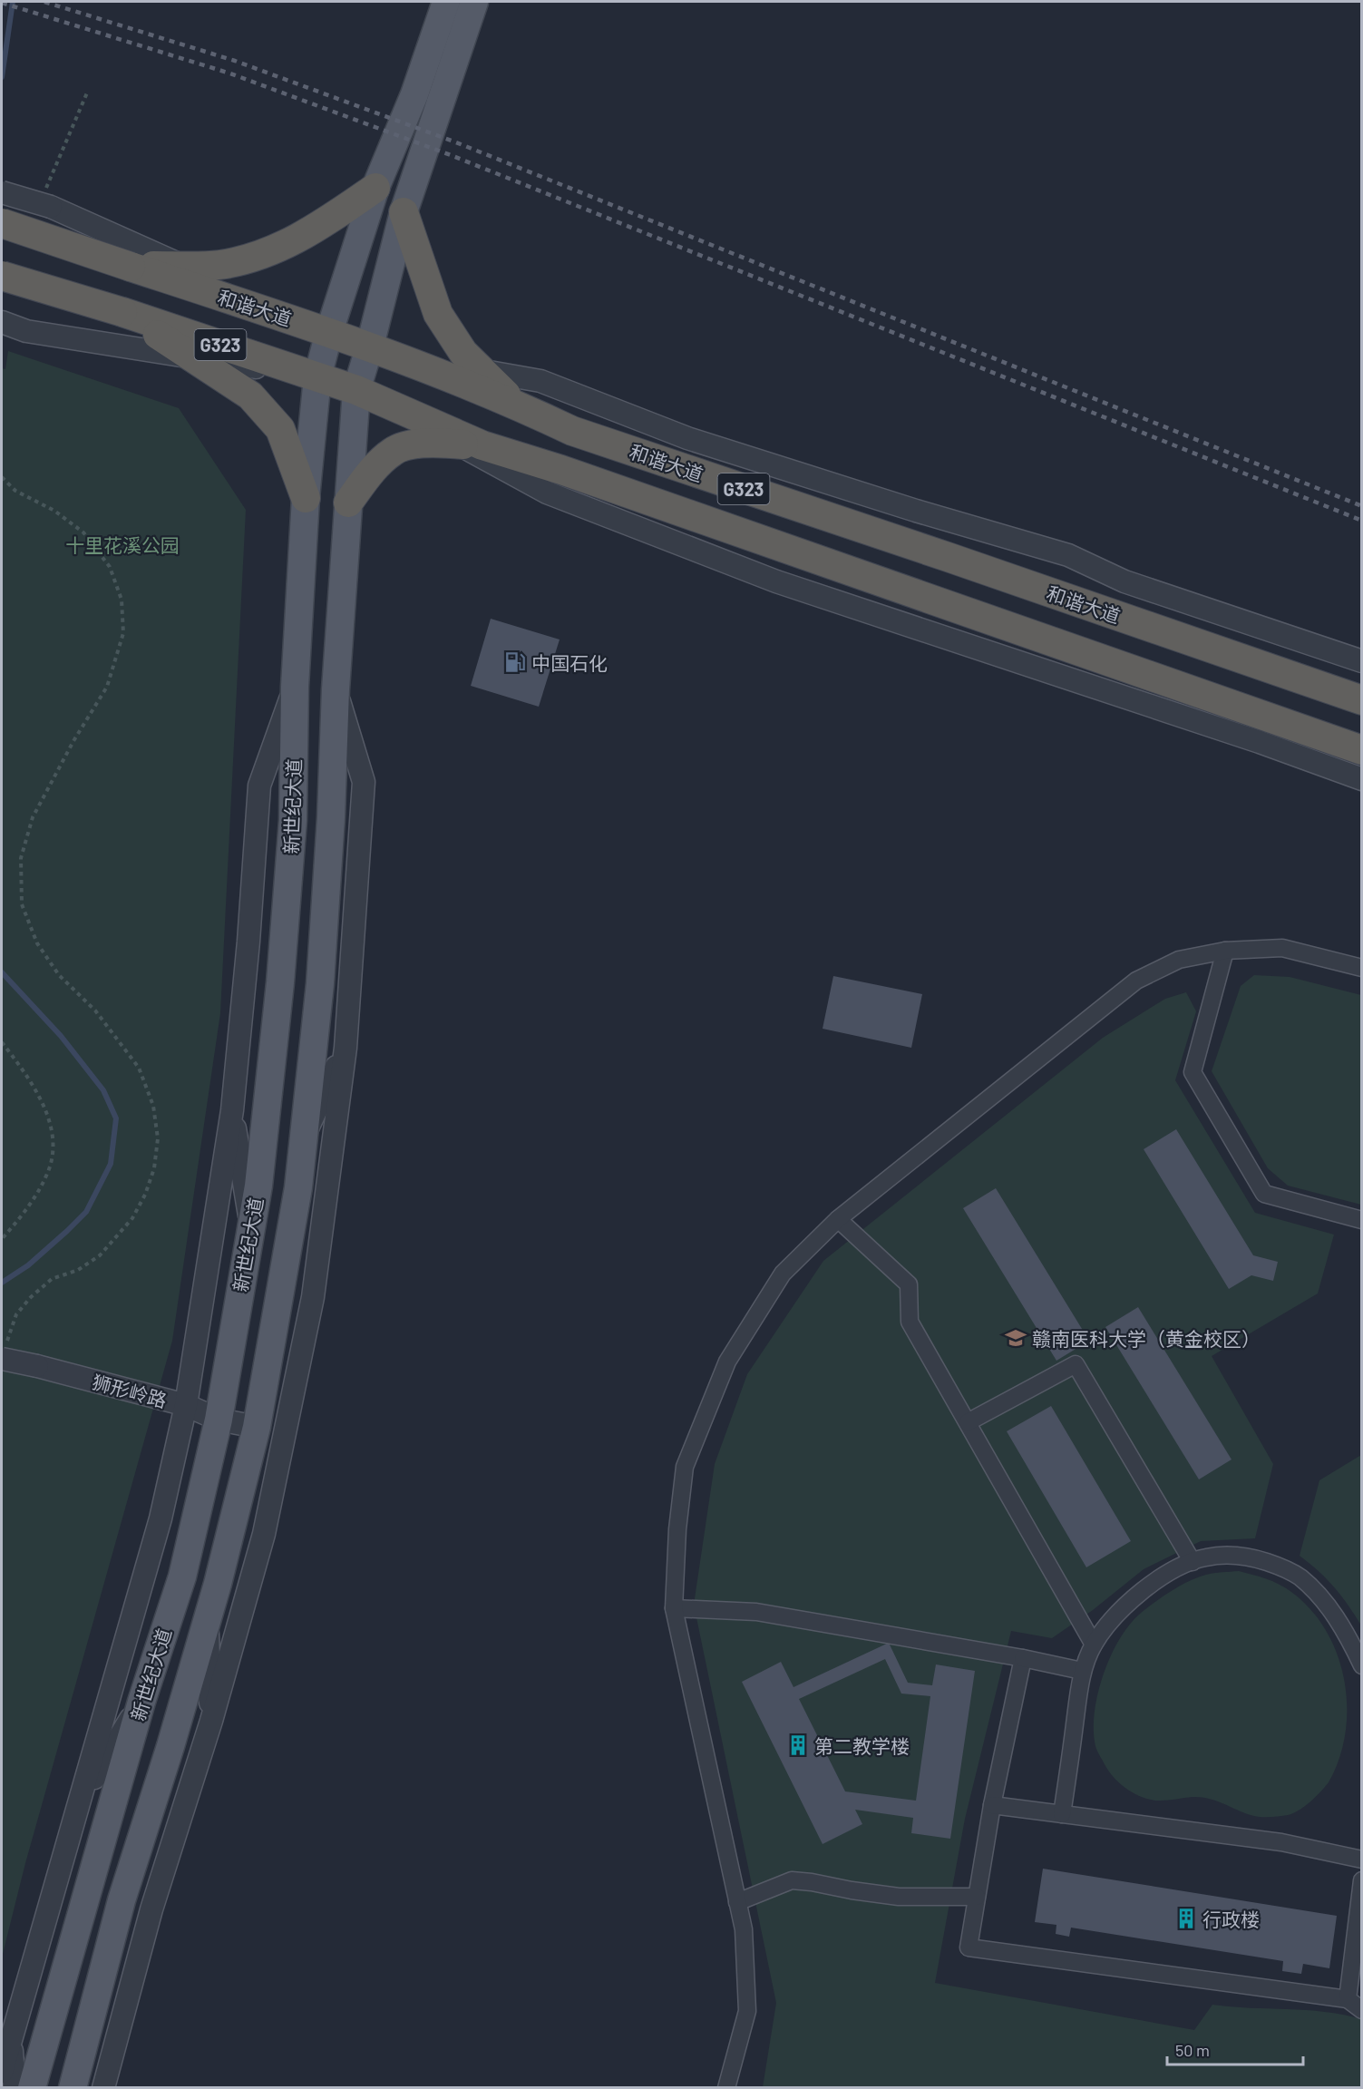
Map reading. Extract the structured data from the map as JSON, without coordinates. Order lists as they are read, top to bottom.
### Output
{
  "streets": {
    "highway": ["和谐大道", "G323"],
    "main road": ["新世纪大道"],
    "street": ["狮形岭路"]
  },
  "crossings": [
    ["和谐大道", "G323"],
    ["和谐大道", "新世纪大道"],
    ["G323", "新世纪大道"],
    ["新世纪大道", "狮形岭路"]
  ],
  "parks": ["十里花溪公园"],
  "places": {
    "fuel station": ["中国石化"],
    "school or university": ["赣南医科大学（黄金校区）"],
    "building": ["第二教学楼", "行政楼"]
  },
  "scale_bar": "50 m"
}
